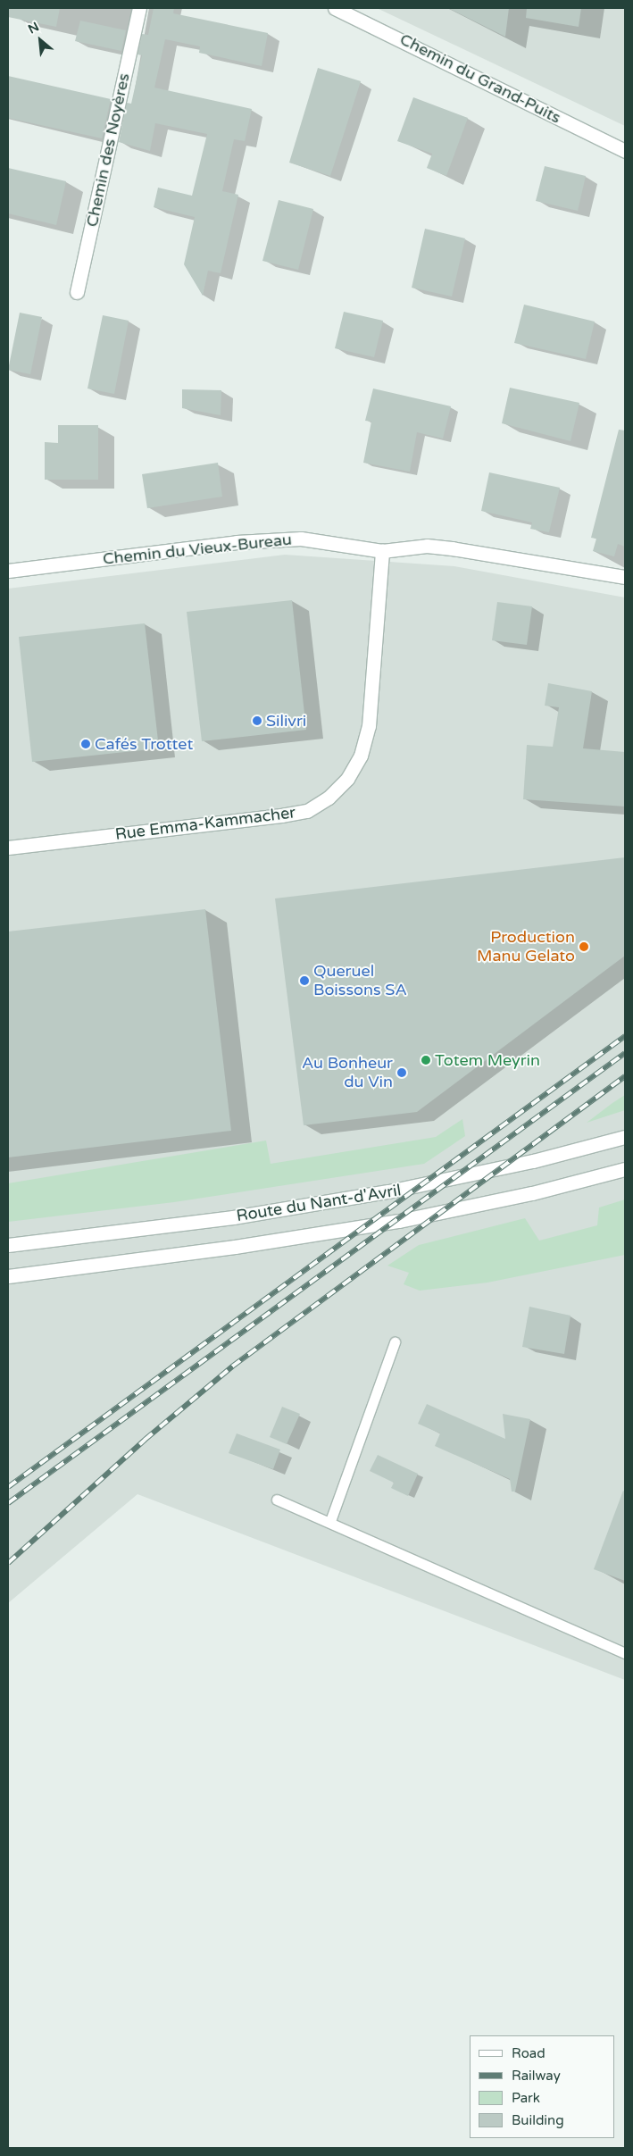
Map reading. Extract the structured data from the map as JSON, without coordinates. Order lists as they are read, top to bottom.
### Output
{
  "streets": {
    "street": [
      "Chemin du Grand-Puits",
      "Chemin des Noyères",
      "Chemin du Vieux-Bureau",
      "Rue Emma-Kammacher",
      "Route du Nant-d'Avril"
    ]
  },
  "crossings": [
    ["Chemin du Vieux-Bureau", "Rue Emma-Kammacher"]
  ],
  "places": [
    "Silivri",
    "Cafés Trottet",
    "Production Manu Gelato",
    "Queruel Boissons SA",
    "Totem Meyrin",
    "Au Bonheur du Vin"
  ],
  "legend": [
    "Road",
    "Railway",
    "Park",
    "Building"
  ],
  "north": "top left"
}
